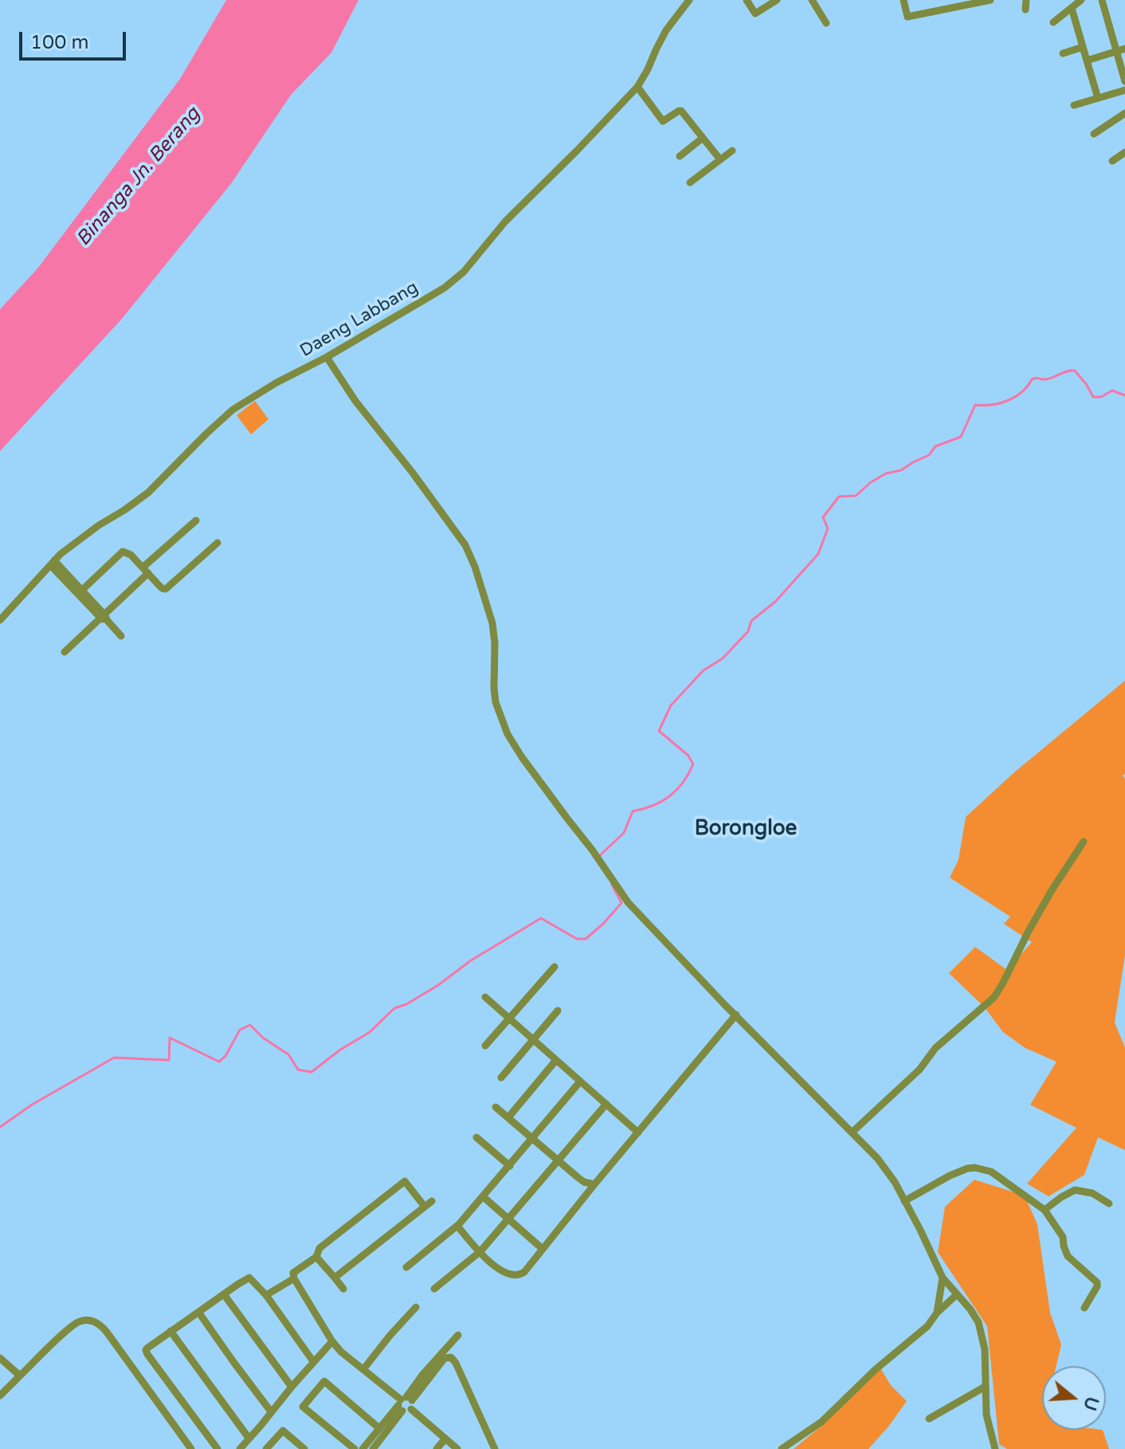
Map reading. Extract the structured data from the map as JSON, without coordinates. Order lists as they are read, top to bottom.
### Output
{
  "streets": {
    "street": ["Daeng Labbang"]
  },
  "districts": ["Borongloe"],
  "water": ["Binanga Jn. Berang"],
  "scale_bar": "100 m",
  "north": "right"
}
